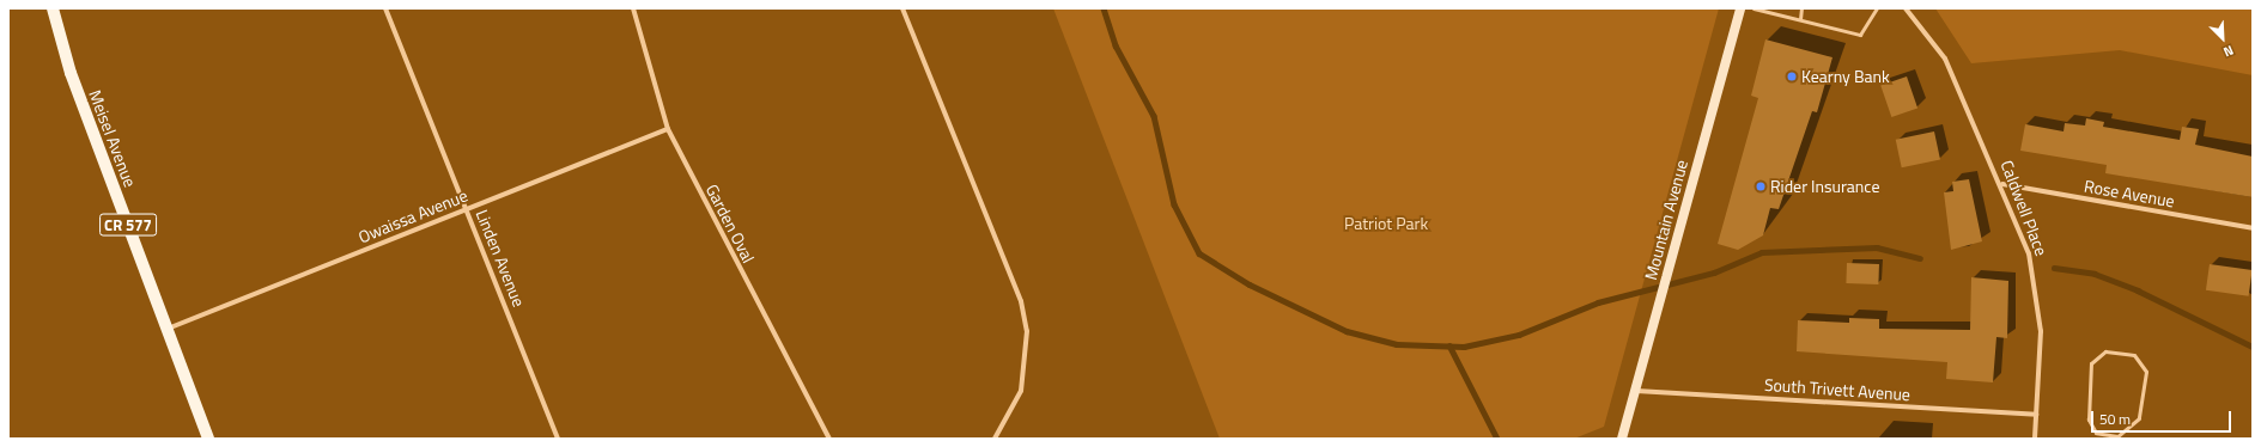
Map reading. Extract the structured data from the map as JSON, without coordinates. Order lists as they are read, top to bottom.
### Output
{
  "streets": {
    "main road": ["Meisel Avenue", "CR 577"],
    "street": [
      "Rose Avenue",
      "Caldwell Place",
      "Owaissa Avenue",
      "Mountain Avenue",
      "Garden Oval",
      "Linden Avenue",
      "South Trivett Avenue"
    ]
  },
  "crossings": [
    ["Meisel Avenue", "Owaissa Avenue"],
    ["Rose Avenue", "Caldwell Place"],
    ["Caldwell Place", "South Trivett Avenue"],
    ["Owaissa Avenue", "Garden Oval"],
    ["Owaissa Avenue", "Linden Avenue"],
    ["Mountain Avenue", "South Trivett Avenue"]
  ],
  "parks": ["Patriot Park"],
  "places": ["Kearny Bank", "Rider Insurance"],
  "scale_bar": "50 m",
  "north": "bottom right"
}
